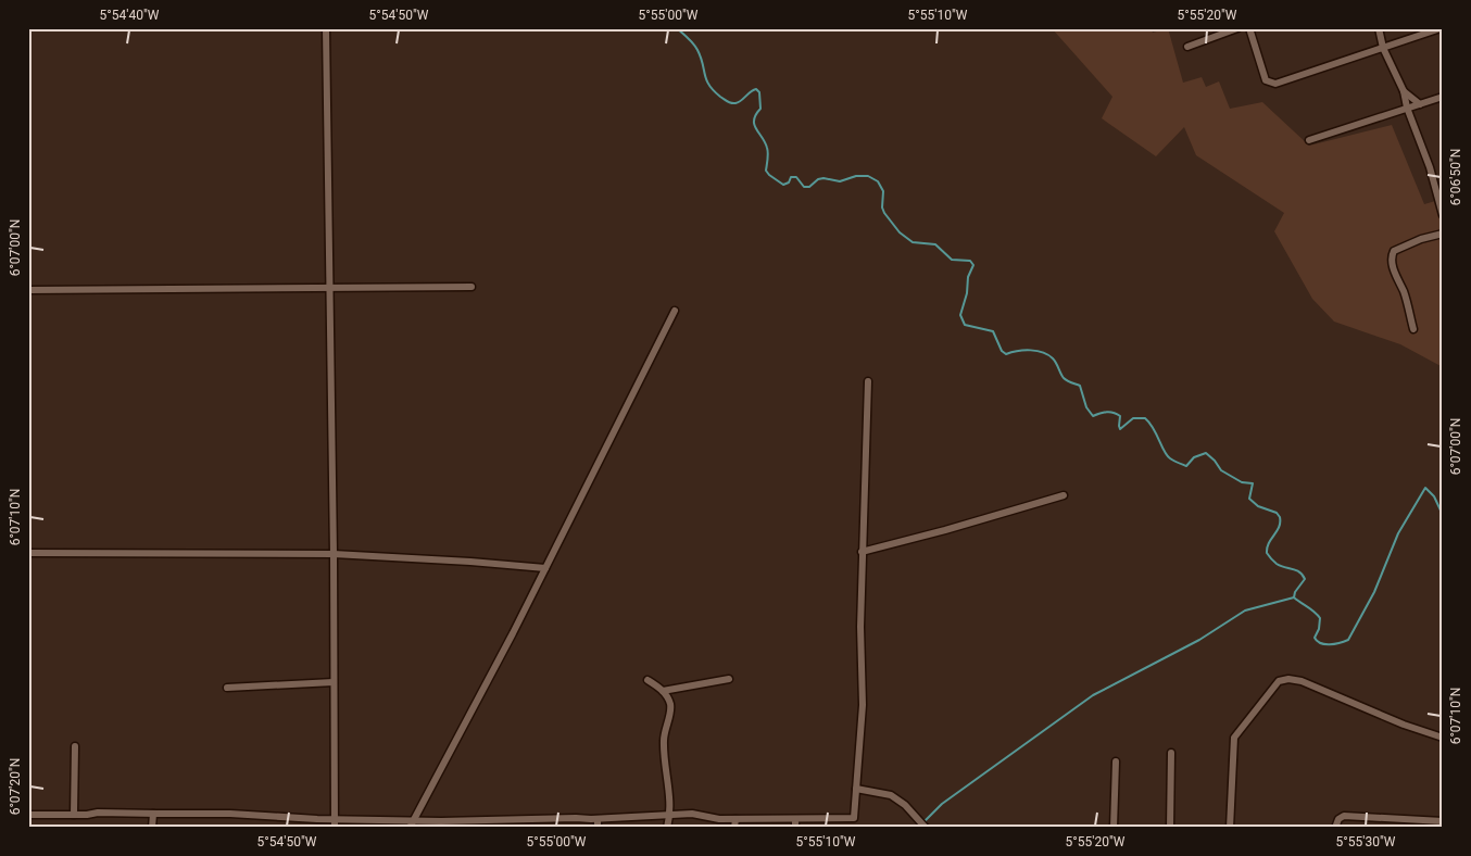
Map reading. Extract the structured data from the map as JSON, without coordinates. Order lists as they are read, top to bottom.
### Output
{
  "coordinates": [
    "5°54'40\"W",
    "5°54'50\"W",
    "5°55'00\"W",
    "5°55'10\"W",
    "5°55'20\"W",
    "6°06'50\"N",
    "6°07'00\"N",
    "6°07'10\"N",
    "6°07'20\"N",
    "5°55'30\"W"
  ]
}
